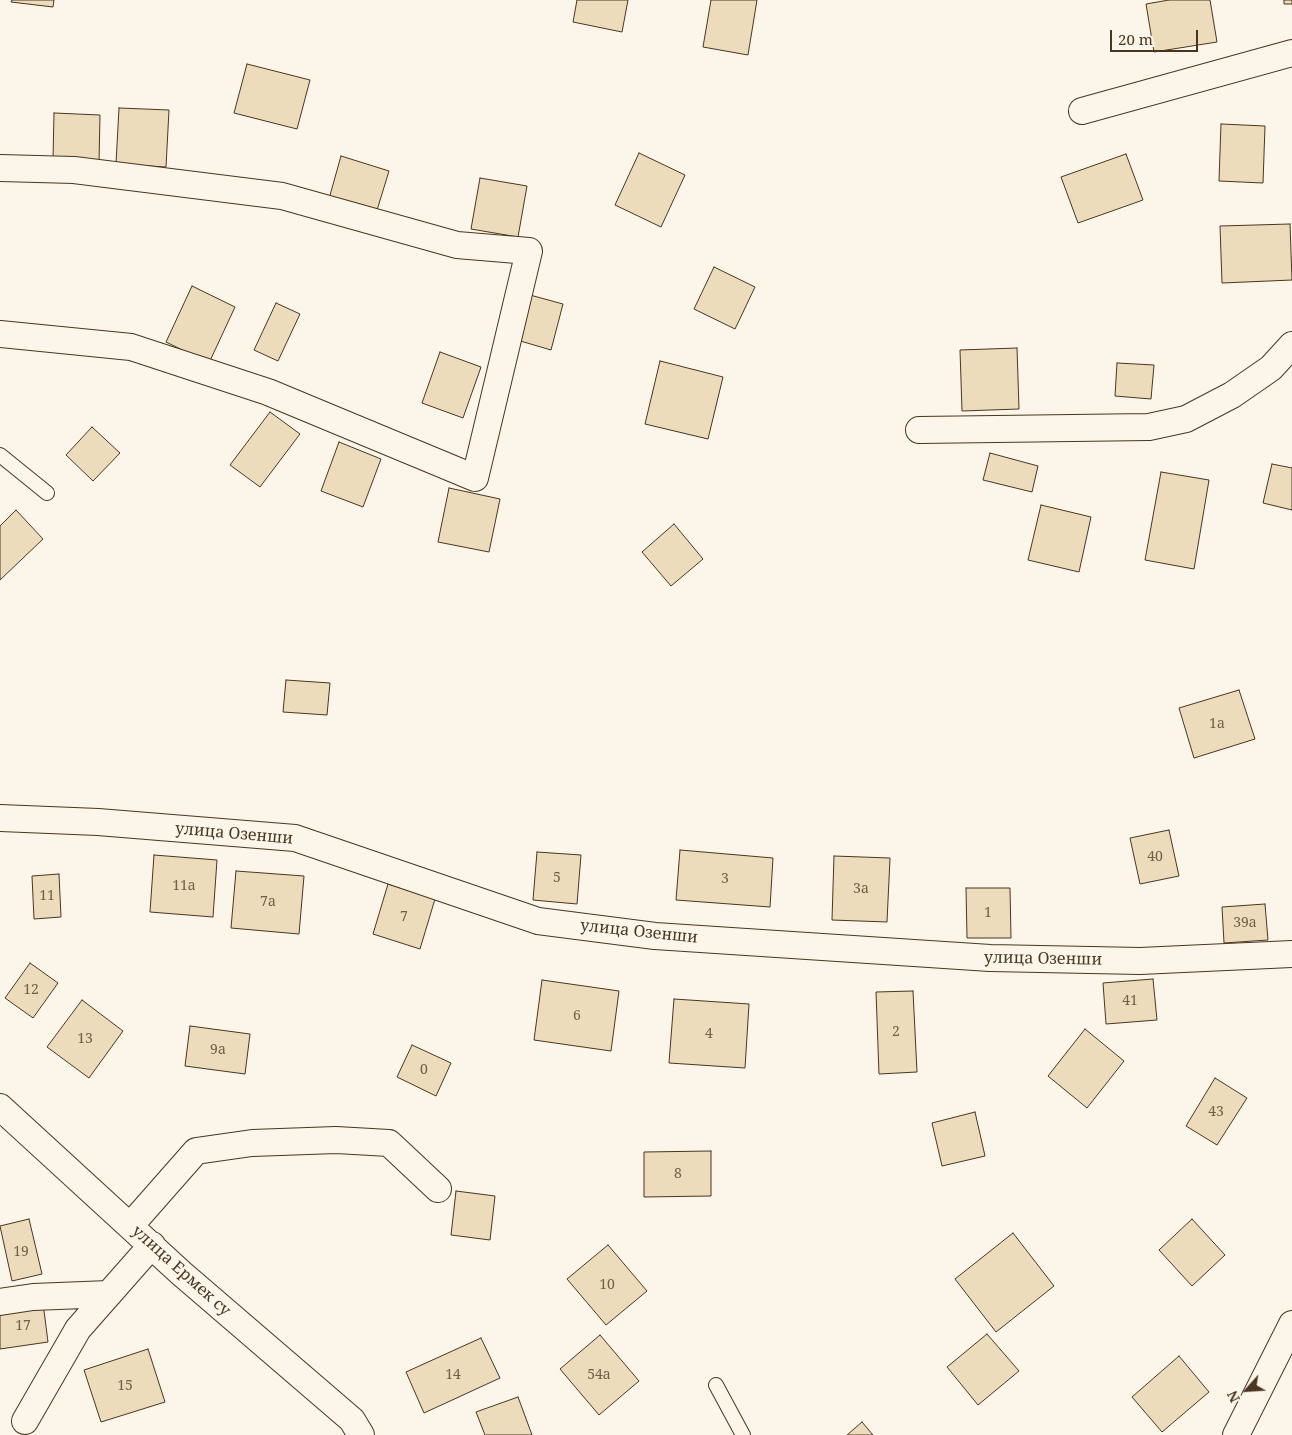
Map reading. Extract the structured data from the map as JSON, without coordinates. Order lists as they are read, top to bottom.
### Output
{
  "streets": {
    "street": ["улица Озенши", "улица Ермек су"]
  },
  "house_numbers": [
    "1а",
    "40",
    "5",
    "3",
    "11а",
    "3а",
    "11",
    "7а",
    "1",
    "7",
    "39а",
    "12",
    "41",
    "6",
    "2",
    "4",
    "13",
    "9а",
    "0",
    "43",
    "8",
    "19",
    "10",
    "17",
    "14",
    "54а",
    "15"
  ],
  "scale_bar": "20 m",
  "north": "bottom left"
}
